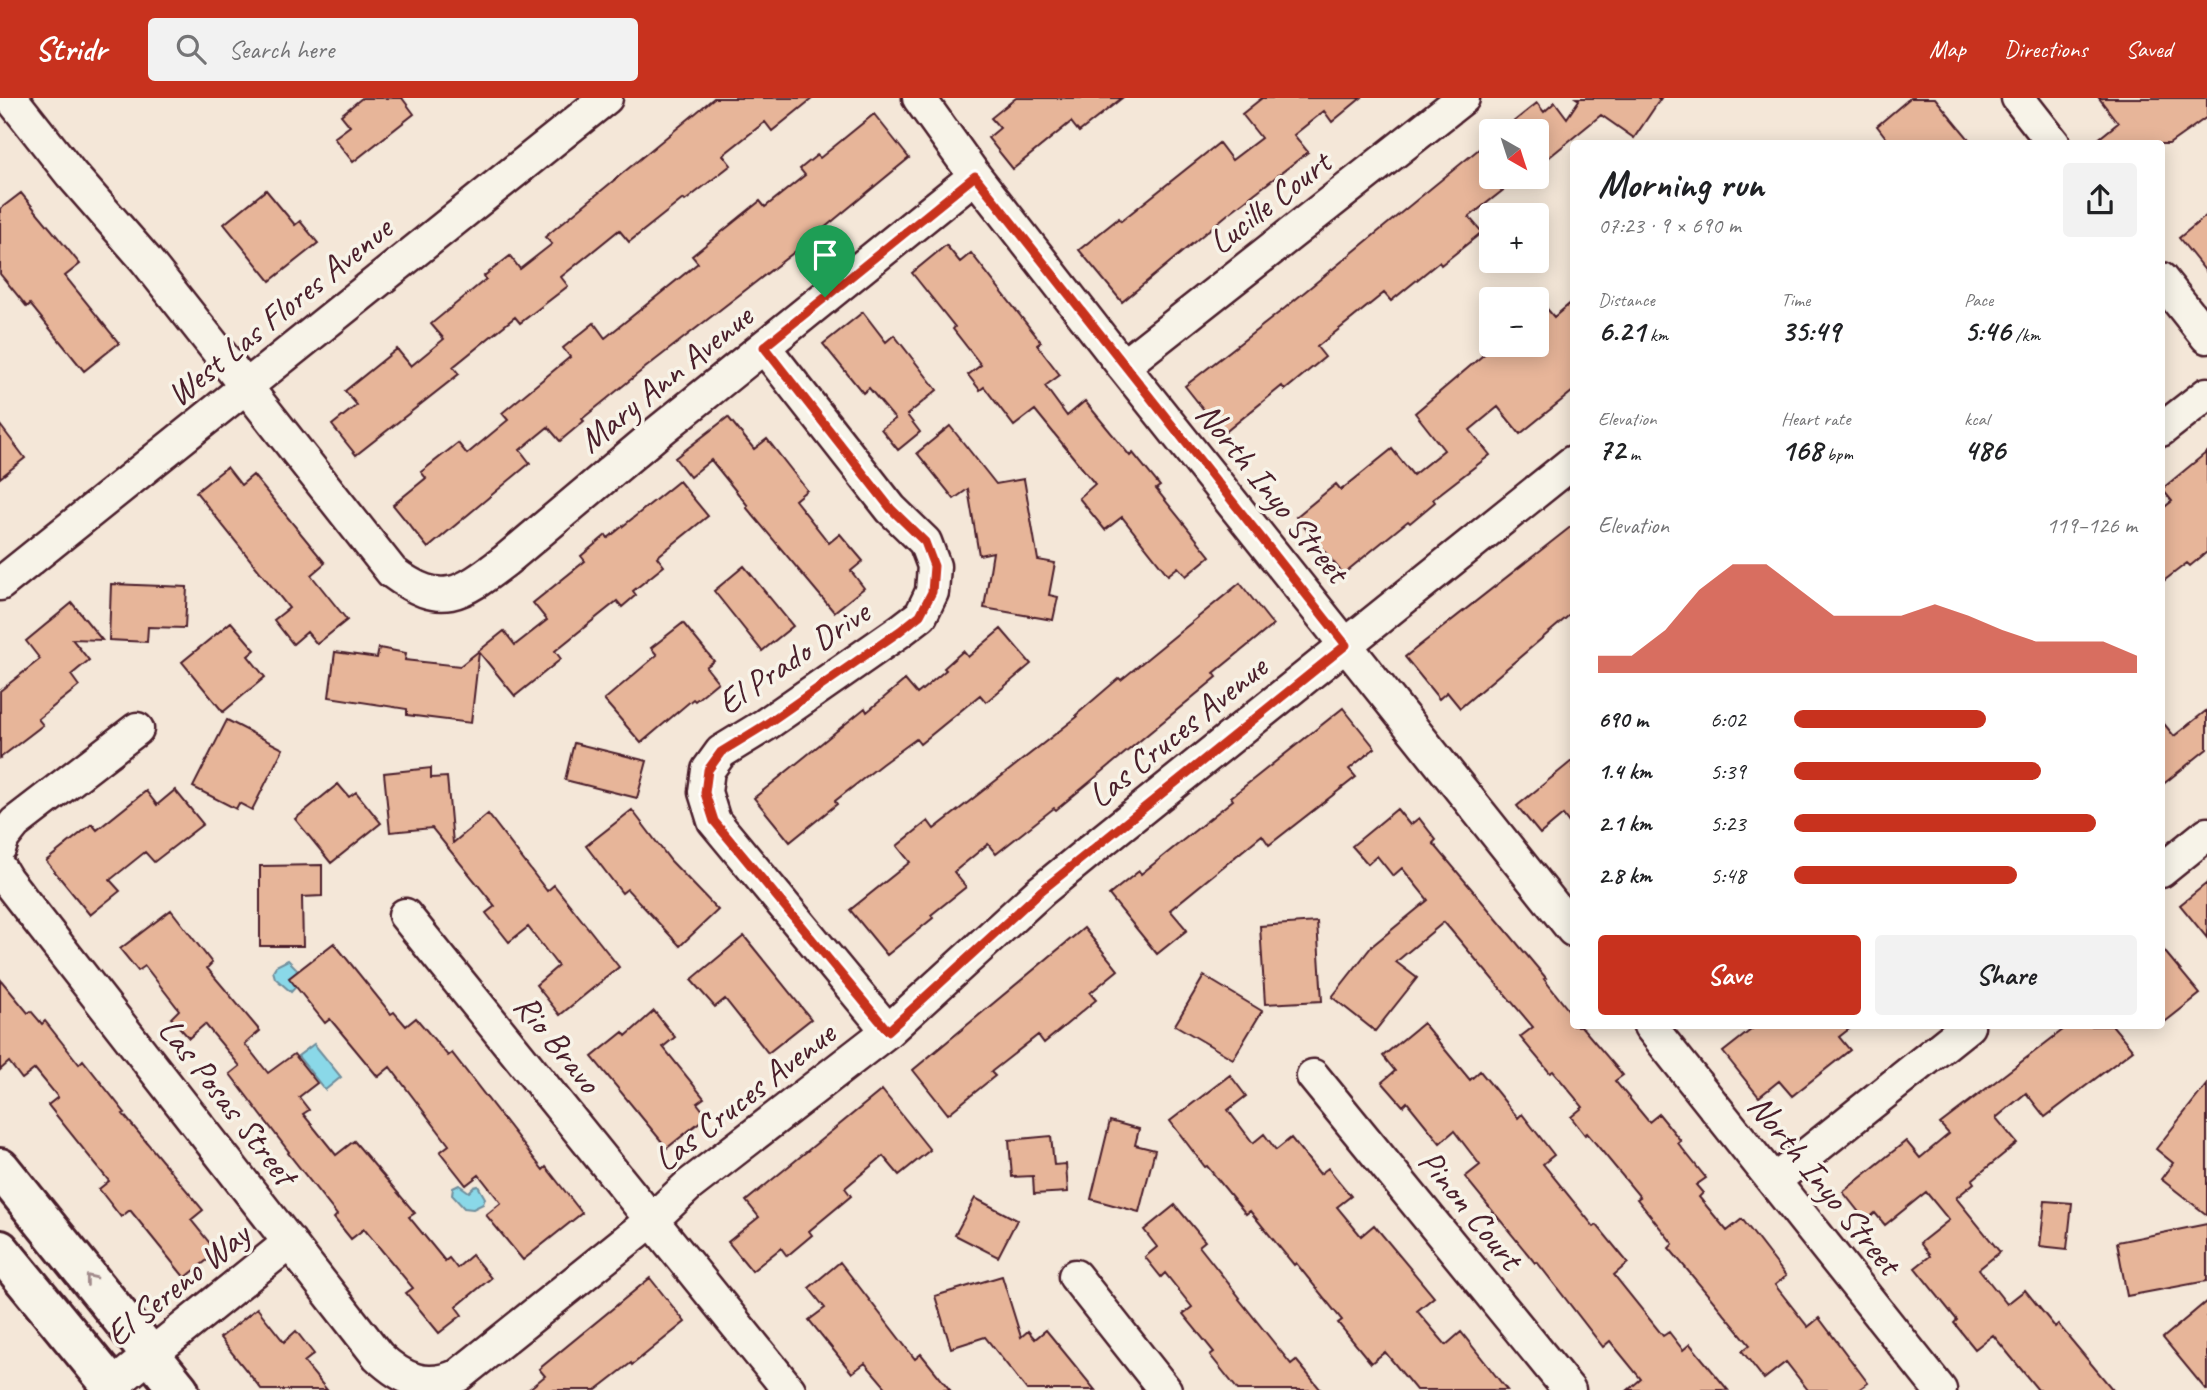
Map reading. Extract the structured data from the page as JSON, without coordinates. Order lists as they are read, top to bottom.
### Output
{
  "streets": {
    "street": [
      "Lucille Court",
      "West Las Flores Avenue",
      "Mary Ann Avenue",
      "North Inyo Street",
      "El Prado Drive",
      "Las Cruces Avenue",
      "Rio Bravo",
      "Las Posas Street",
      "Pinon Court",
      "El Sereno Way"
    ]
  },
  "crossings": [
    ["Lucille Court", "North Inyo Street"],
    ["West Las Flores Avenue", "Mary Ann Avenue"],
    ["Mary Ann Avenue", "North Inyo Street"],
    ["Mary Ann Avenue", "El Prado Drive"],
    ["North Inyo Street", "Las Cruces Avenue"],
    ["El Prado Drive", "Las Cruces Avenue"],
    ["Las Cruces Avenue", "Rio Bravo"],
    ["Las Cruces Avenue", "Las Posas Street"],
    ["Las Posas Street", "El Sereno Way"]
  ],
  "north": "bottom right",
  "page": {
    "header": "Stridr",
    "search": "Search here",
    "nav": ["Map", "Directions", "Saved"],
    "map_buttons": ["+", "−"],
    "heading": ["Morning run", "07:23 · 9 × 690 m"],
    "stats": [
      ["Distance", "6.21 km"],
      ["Time", "35:49"],
      ["Pace", "5:46 /km"],
      ["Elevation", "72 m"],
      ["Heart rate", "168 bpm"],
      ["kcal", "486"]
    ],
    "chart": ["Elevation", "119–126 m"],
    "list": [
      {
        "name": "690 m",
        "note": "6:02"
      },
      {
        "name": "1.4 km",
        "note": "5:39"
      },
      {
        "name": "2.1 km",
        "note": "5:23"
      },
      {
        "name": "2.8 km",
        "note": "5:48"
      }
    ],
    "buttons": ["Save", "Share"]
  }
}
